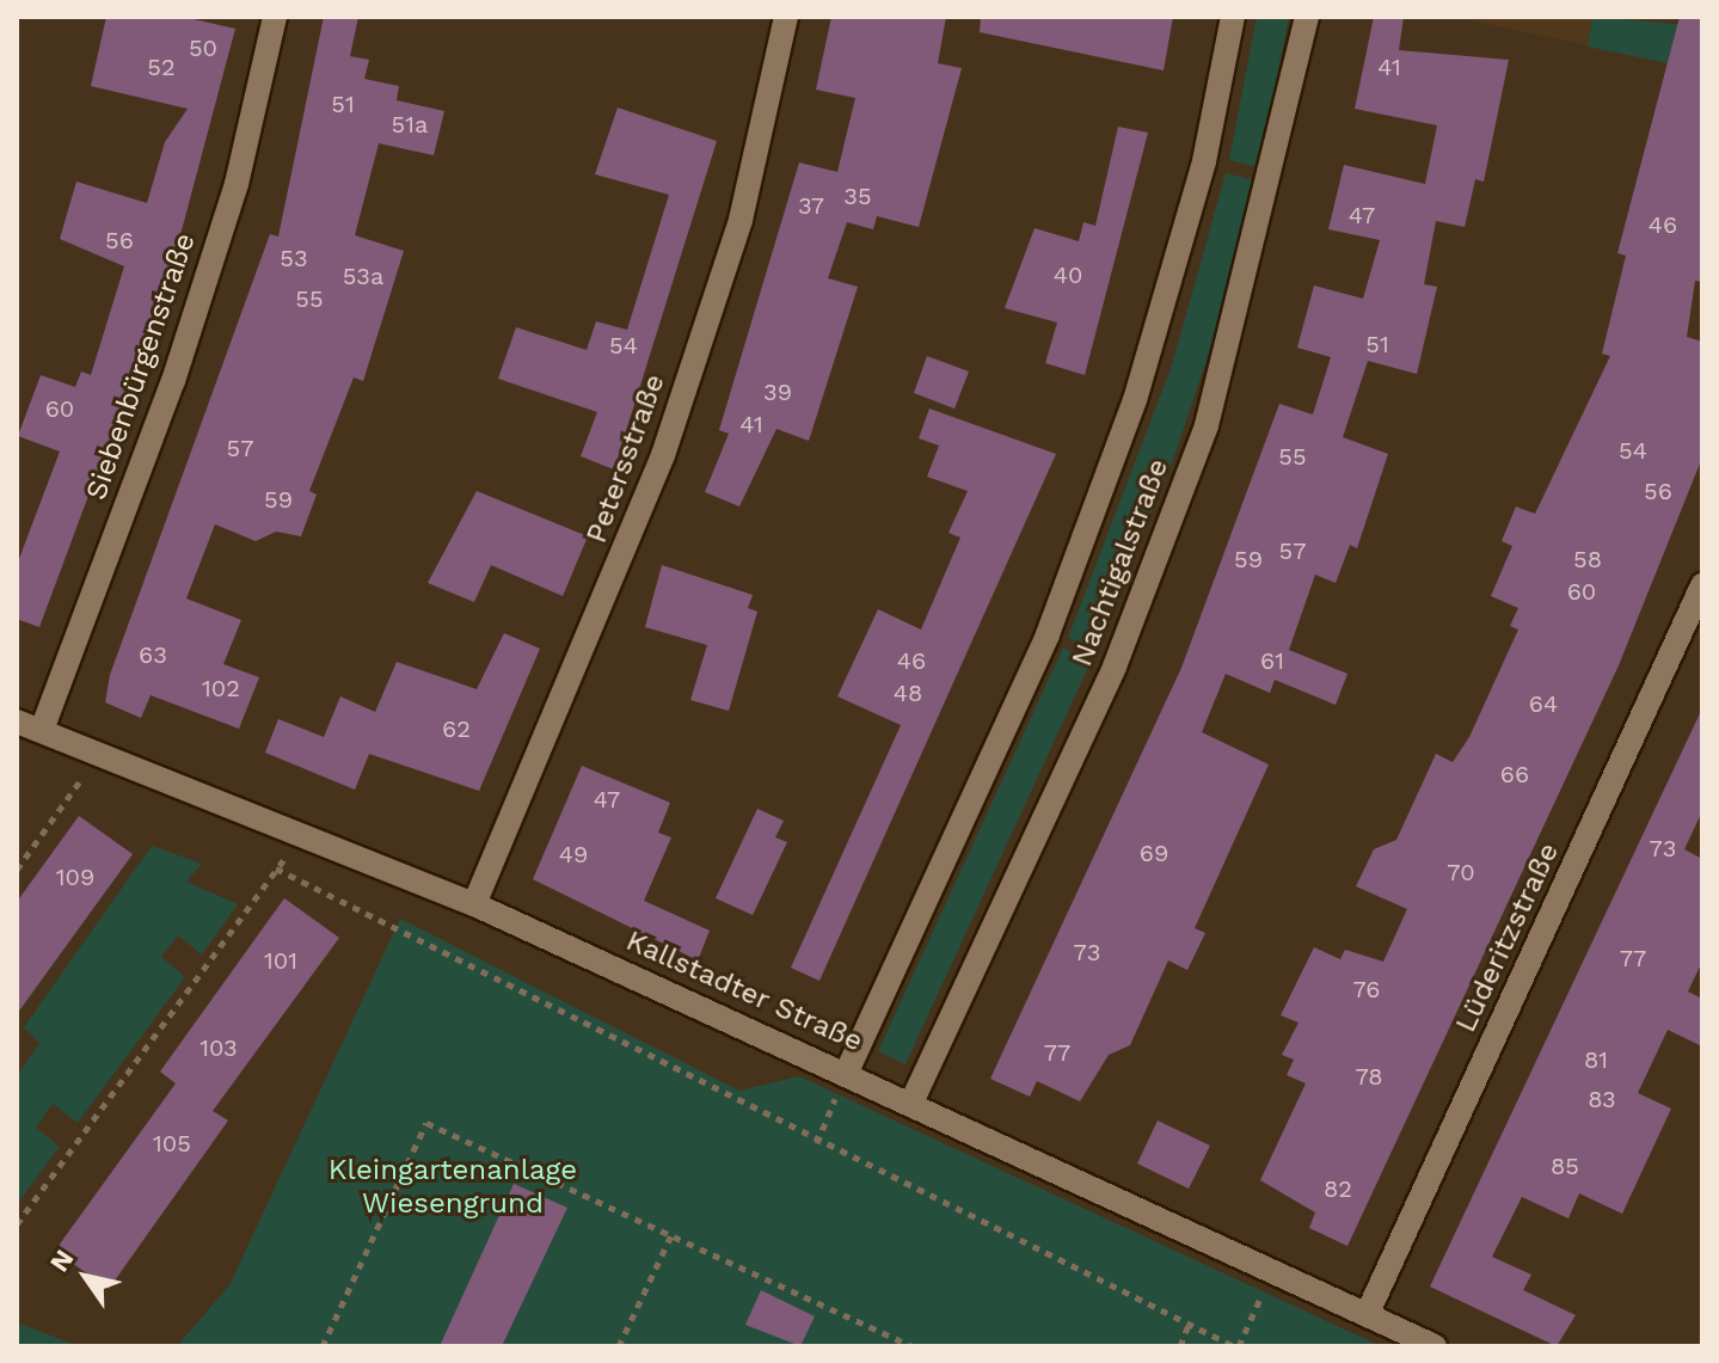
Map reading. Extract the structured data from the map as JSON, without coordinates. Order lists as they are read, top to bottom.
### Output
{
  "streets": {
    "street": [
      "Siebenbürgenstraße",
      "Petersstraße",
      "Nachtigalstraße",
      "Lüderitzstraße",
      "Kallstadter Straße"
    ]
  },
  "crossings": [
    ["Siebenbürgenstraße", "Kallstadter Straße"],
    ["Petersstraße", "Kallstadter Straße"],
    ["Nachtigalstraße", "Kallstadter Straße"],
    ["Lüderitzstraße", "Kallstadter Straße"]
  ],
  "parks": ["Kleingartenanlage Wiesengrund"],
  "house_numbers": [
    "50",
    "52",
    "41",
    "51",
    "51a",
    "35",
    "37",
    "47",
    "46",
    "56",
    "53",
    "40",
    "53a",
    "55",
    "51",
    "54",
    "39",
    "60",
    "41",
    "57",
    "54",
    "55",
    "56",
    "59",
    "57",
    "59",
    "58",
    "60",
    "63",
    "46",
    "61",
    "102",
    "48",
    "64",
    "62",
    "66",
    "47",
    "73",
    "69",
    "49",
    "70",
    "109",
    "73",
    "77",
    "101",
    "76",
    "103",
    "77",
    "81",
    "78",
    "83",
    "105",
    "85",
    "82"
  ],
  "north": "top left"
}
